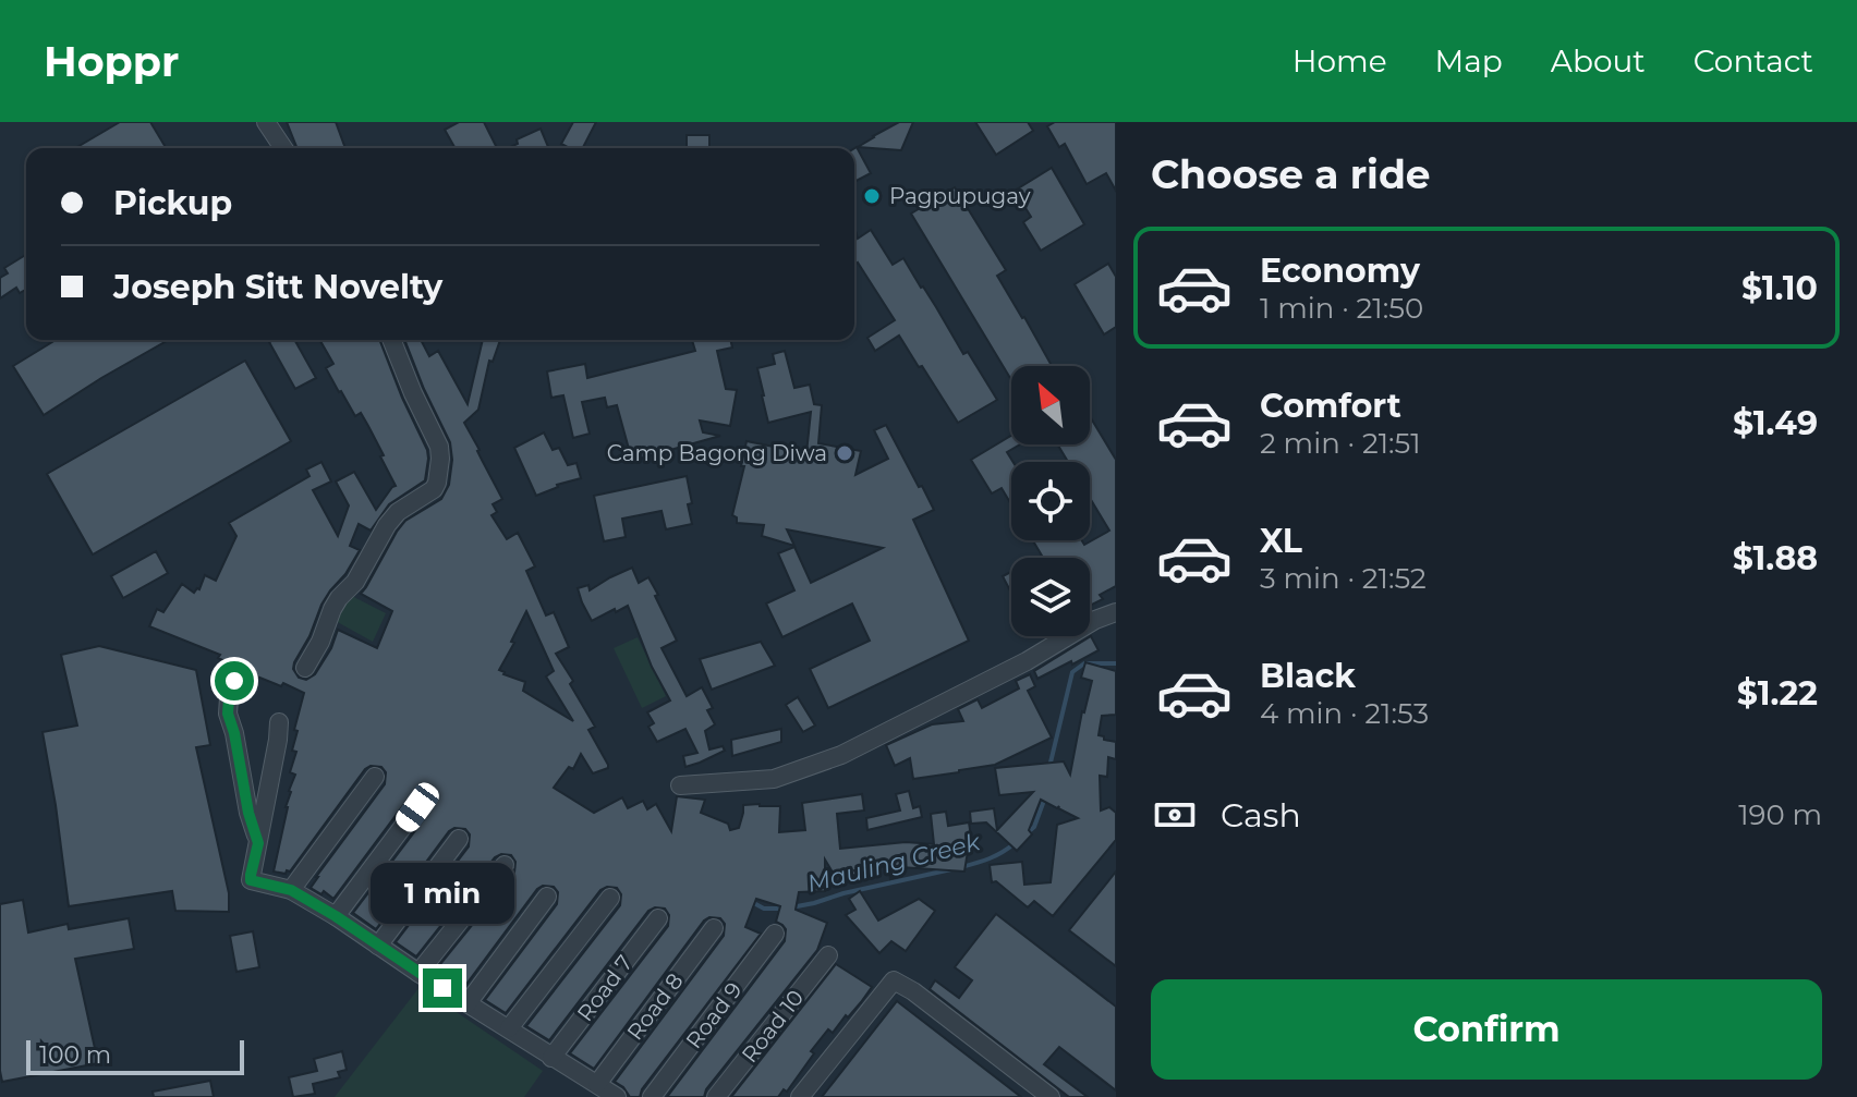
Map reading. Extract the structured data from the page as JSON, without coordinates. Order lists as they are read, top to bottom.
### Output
{
  "streets": {
    "street": [
      "Road 7",
      "Road 8",
      "Road 9",
      "Road 10"
    ]
  },
  "water": ["Mauling Creek"],
  "places": ["Pagpupugay", "Camp Bagong Diwa"],
  "scale_bar": "100 m",
  "north": "top left",
  "page": {
    "header": "Hoppr",
    "nav": [
      "Home",
      "Map",
      "About",
      "Contact"
    ],
    "heading": "Choose a ride",
    "banner": ["Pickup", "Joseph Sitt Novelty"],
    "list": [
      {
        "name": "Economy",
        "note": "1 min · 21:50",
        "value": "$1.10"
      },
      {
        "name": "Comfort",
        "note": "2 min · 21:51",
        "value": "$1.49"
      },
      {
        "name": "XL",
        "note": "3 min · 21:52",
        "value": "$1.88"
      },
      {
        "name": "Black",
        "note": "4 min · 21:53",
        "value": "$1.22"
      }
    ],
    "pay": ["Cash", "190 m"],
    "bubble": "1 min",
    "buttons": "Confirm",
    "scale": "100 m"
  }
}
